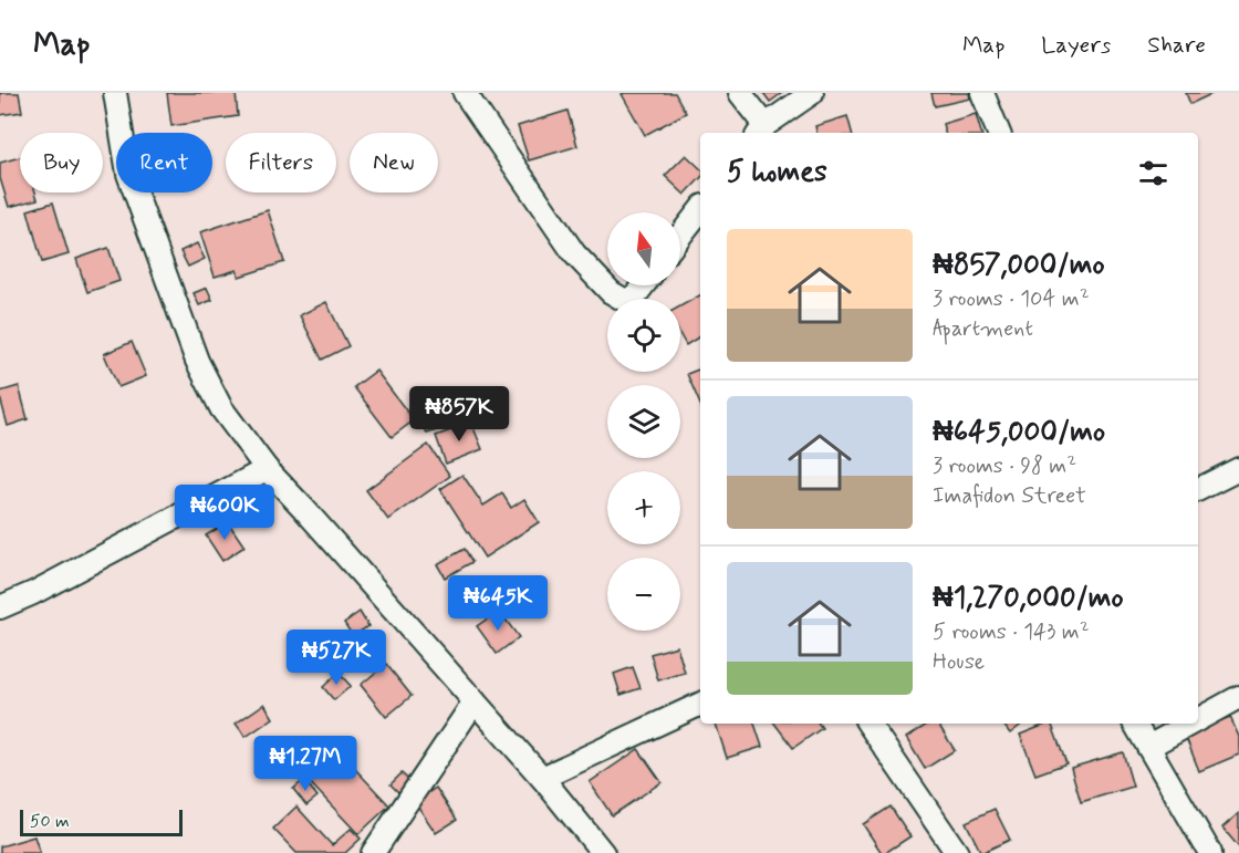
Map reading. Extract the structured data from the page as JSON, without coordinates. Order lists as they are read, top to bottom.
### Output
{
  "scale_bar": "50 m",
  "north": "top",
  "page": {
    "header": "Map",
    "nav": ["Map", "Layers", "Share"],
    "chip": [
      "Buy",
      "Rent",
      "Filters",
      "New"
    ],
    "heading": "5 homes",
    "map_buttons": ["+", "−"],
    "list": [
      {
        "name": "₦857,000/mo",
        "note": "3 rooms · 104 m² · Apartment"
      },
      {
        "name": "₦645,000/mo",
        "note": "3 rooms · 98 m² · Imafidon Street"
      },
      {
        "name": "₦1,270,000/mo",
        "note": "5 rooms · 143 m² · House"
      }
    ],
    "price": [
      "₦857K",
      "₦600K",
      "₦645K",
      "₦527K",
      "₦1.27M"
    ],
    "scale": "50 m"
  }
}
